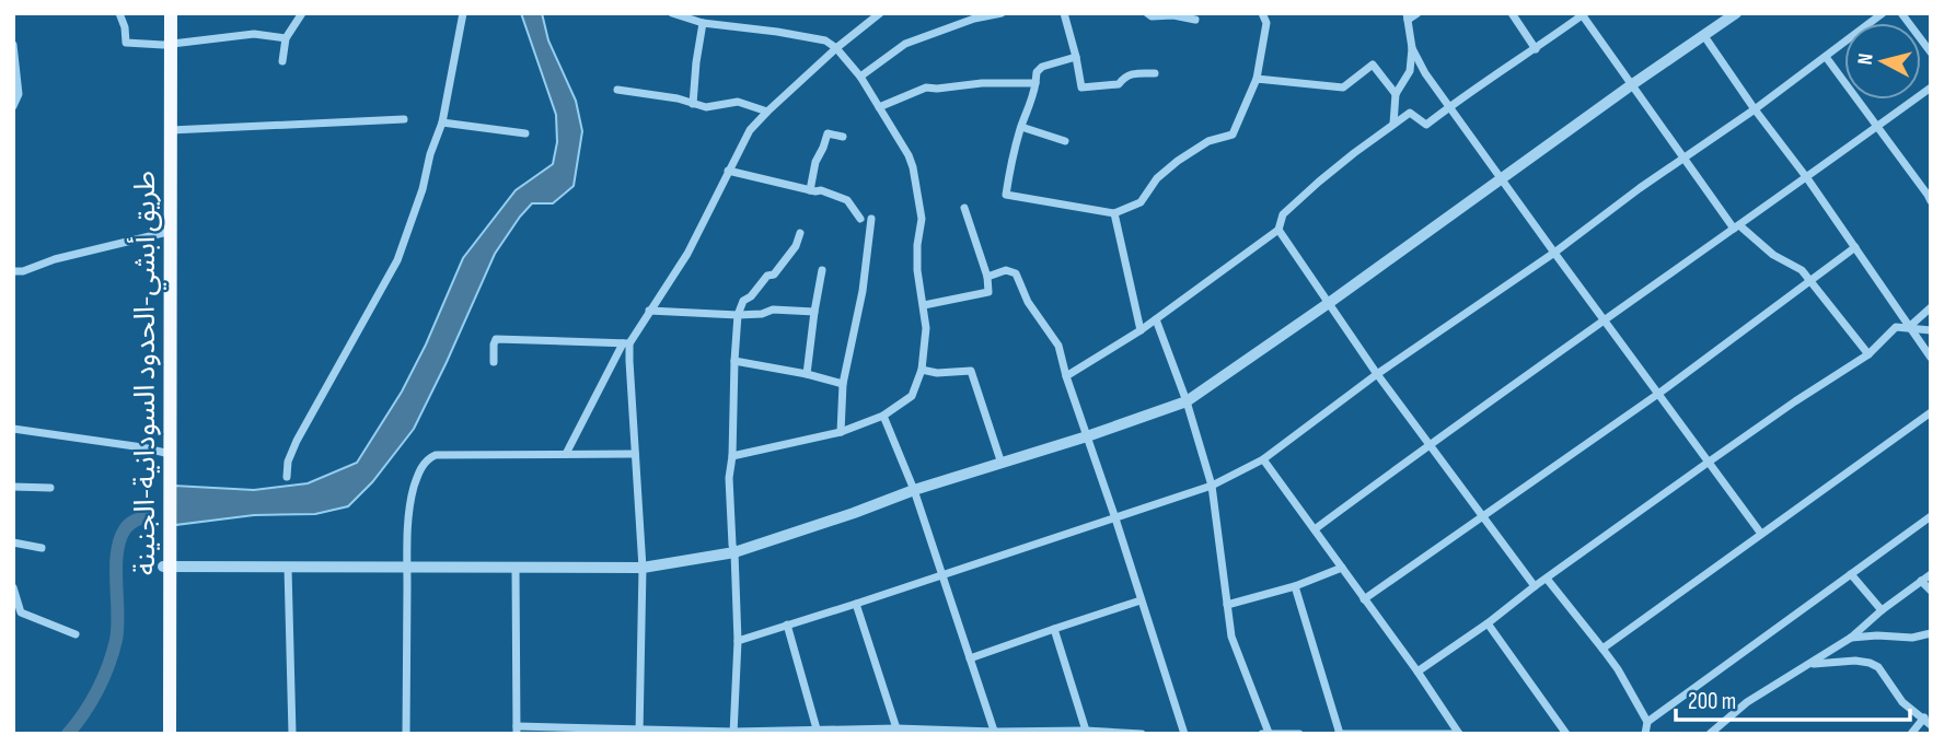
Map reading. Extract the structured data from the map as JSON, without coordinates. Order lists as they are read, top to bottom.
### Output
{
  "streets": {
    "highway": ["طريق أبشي-الحدود السودانية-الجنينة"]
  },
  "scale_bar": "200 m",
  "north": "left"
}
